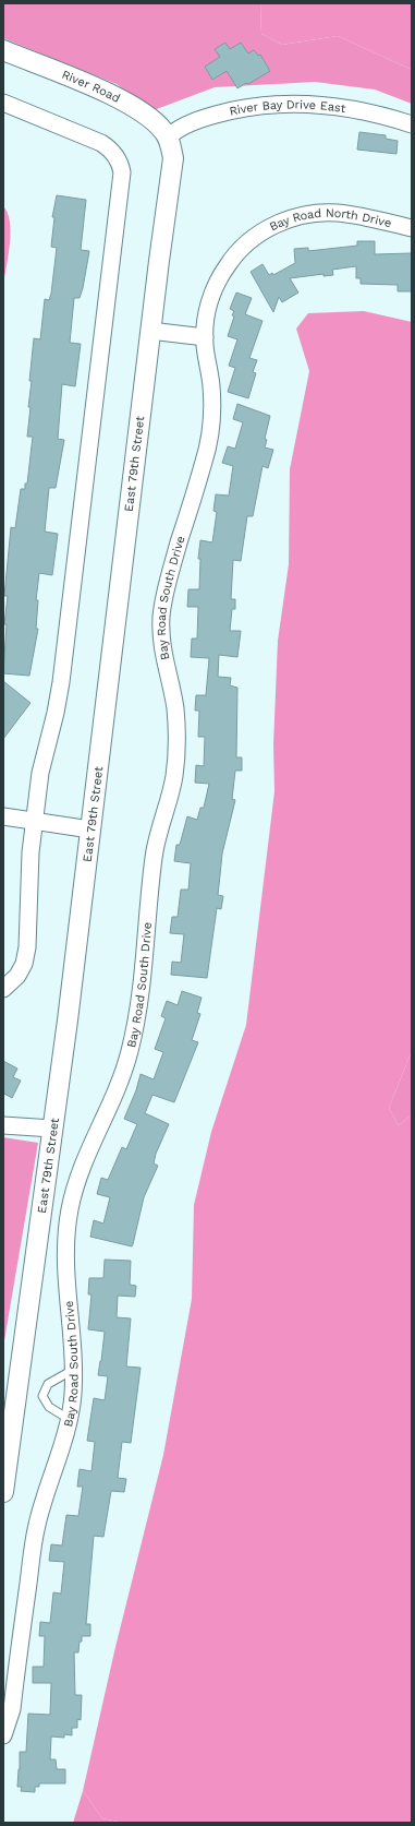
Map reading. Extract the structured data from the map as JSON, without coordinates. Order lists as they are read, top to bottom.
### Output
{
  "streets": {
    "street": [
      "River Road",
      "River Bay Drive East",
      "Bay Road North Drive",
      "East 79th Street",
      "Bay Road South Drive"
    ]
  },
  "crossings": [
    ["River Road", "River Bay Drive East"],
    ["River Road", "East 79th Street"],
    ["River Bay Drive East", "East 79th Street"],
    ["Bay Road North Drive", "Bay Road South Drive"]
  ]
}
